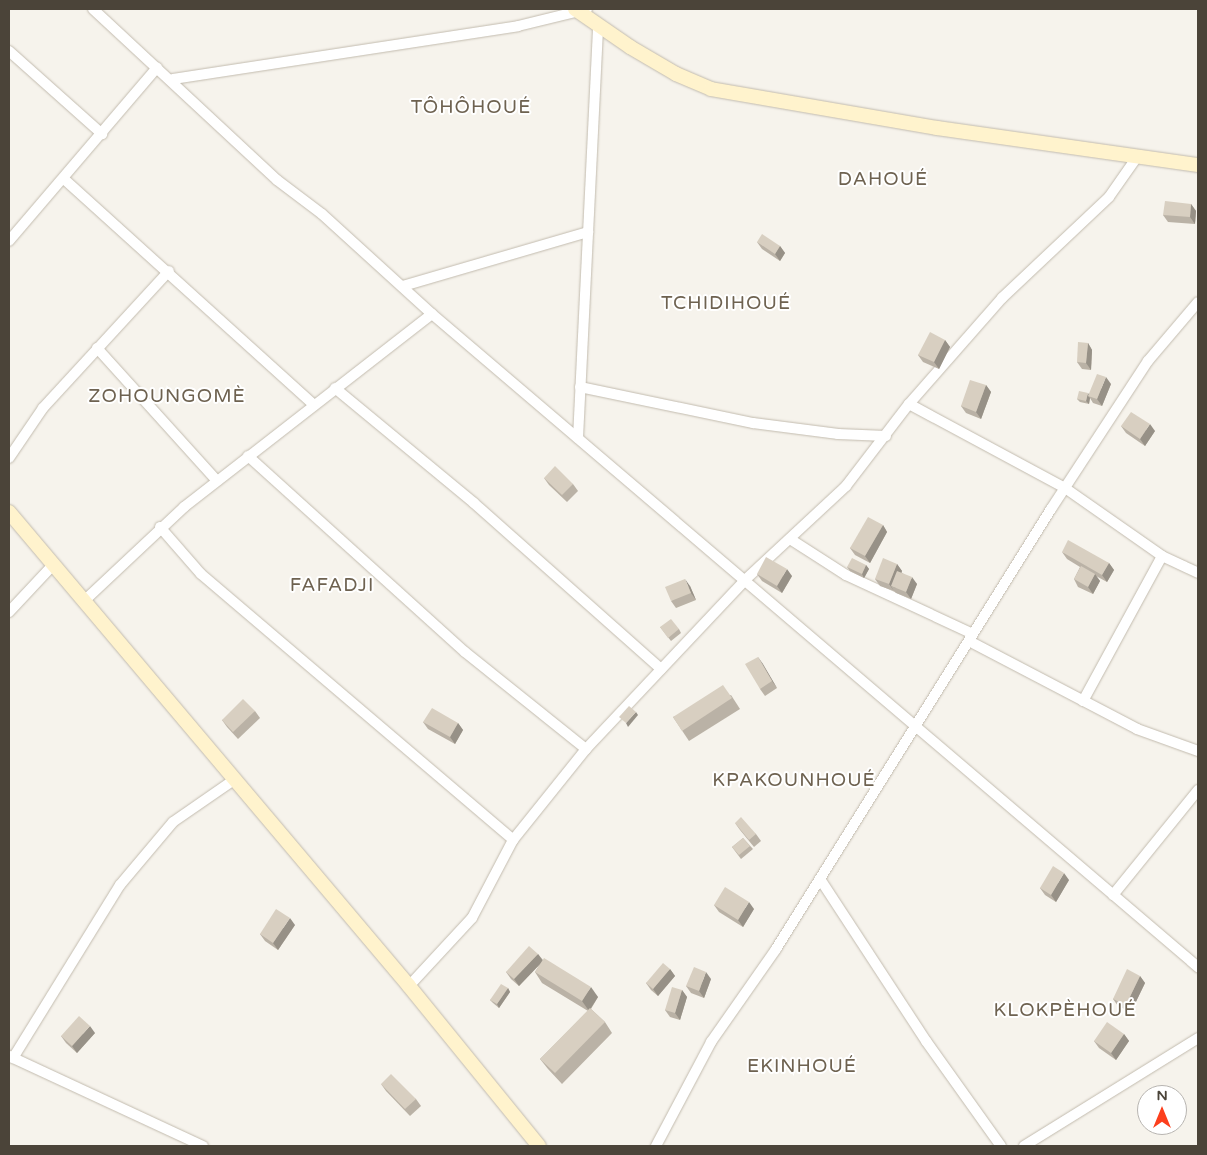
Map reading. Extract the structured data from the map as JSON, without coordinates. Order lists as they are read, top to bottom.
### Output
{
  "districts": [
    "TÔHÔHOUÉ",
    "DAHOUÉ",
    "TCHIDIHOUÉ",
    "ZOHOUNGOMÈ",
    "FAFADJI",
    "KPAKOUNHOUÉ",
    "KLOKPÈHOUÉ",
    "EKINHOUÉ"
  ],
  "north": "top"
}
